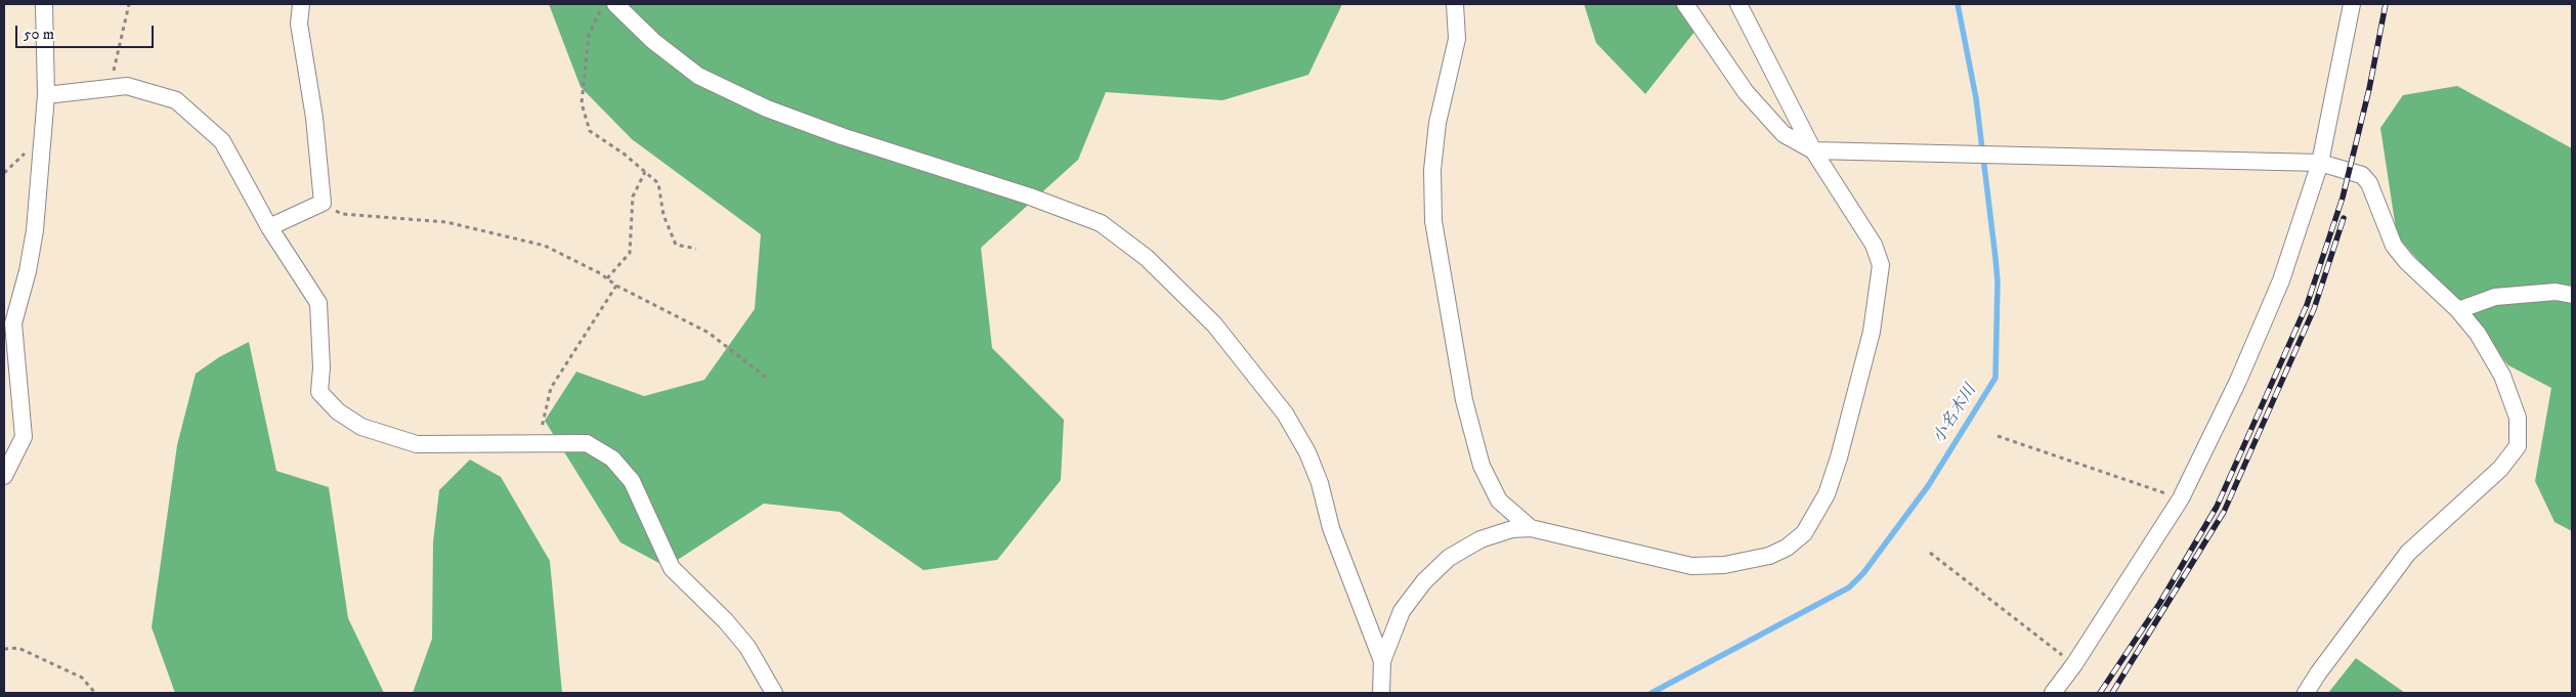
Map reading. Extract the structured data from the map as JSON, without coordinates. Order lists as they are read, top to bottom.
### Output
{
  "water": ["小名木川"],
  "scale_bar": "50 m"
}
